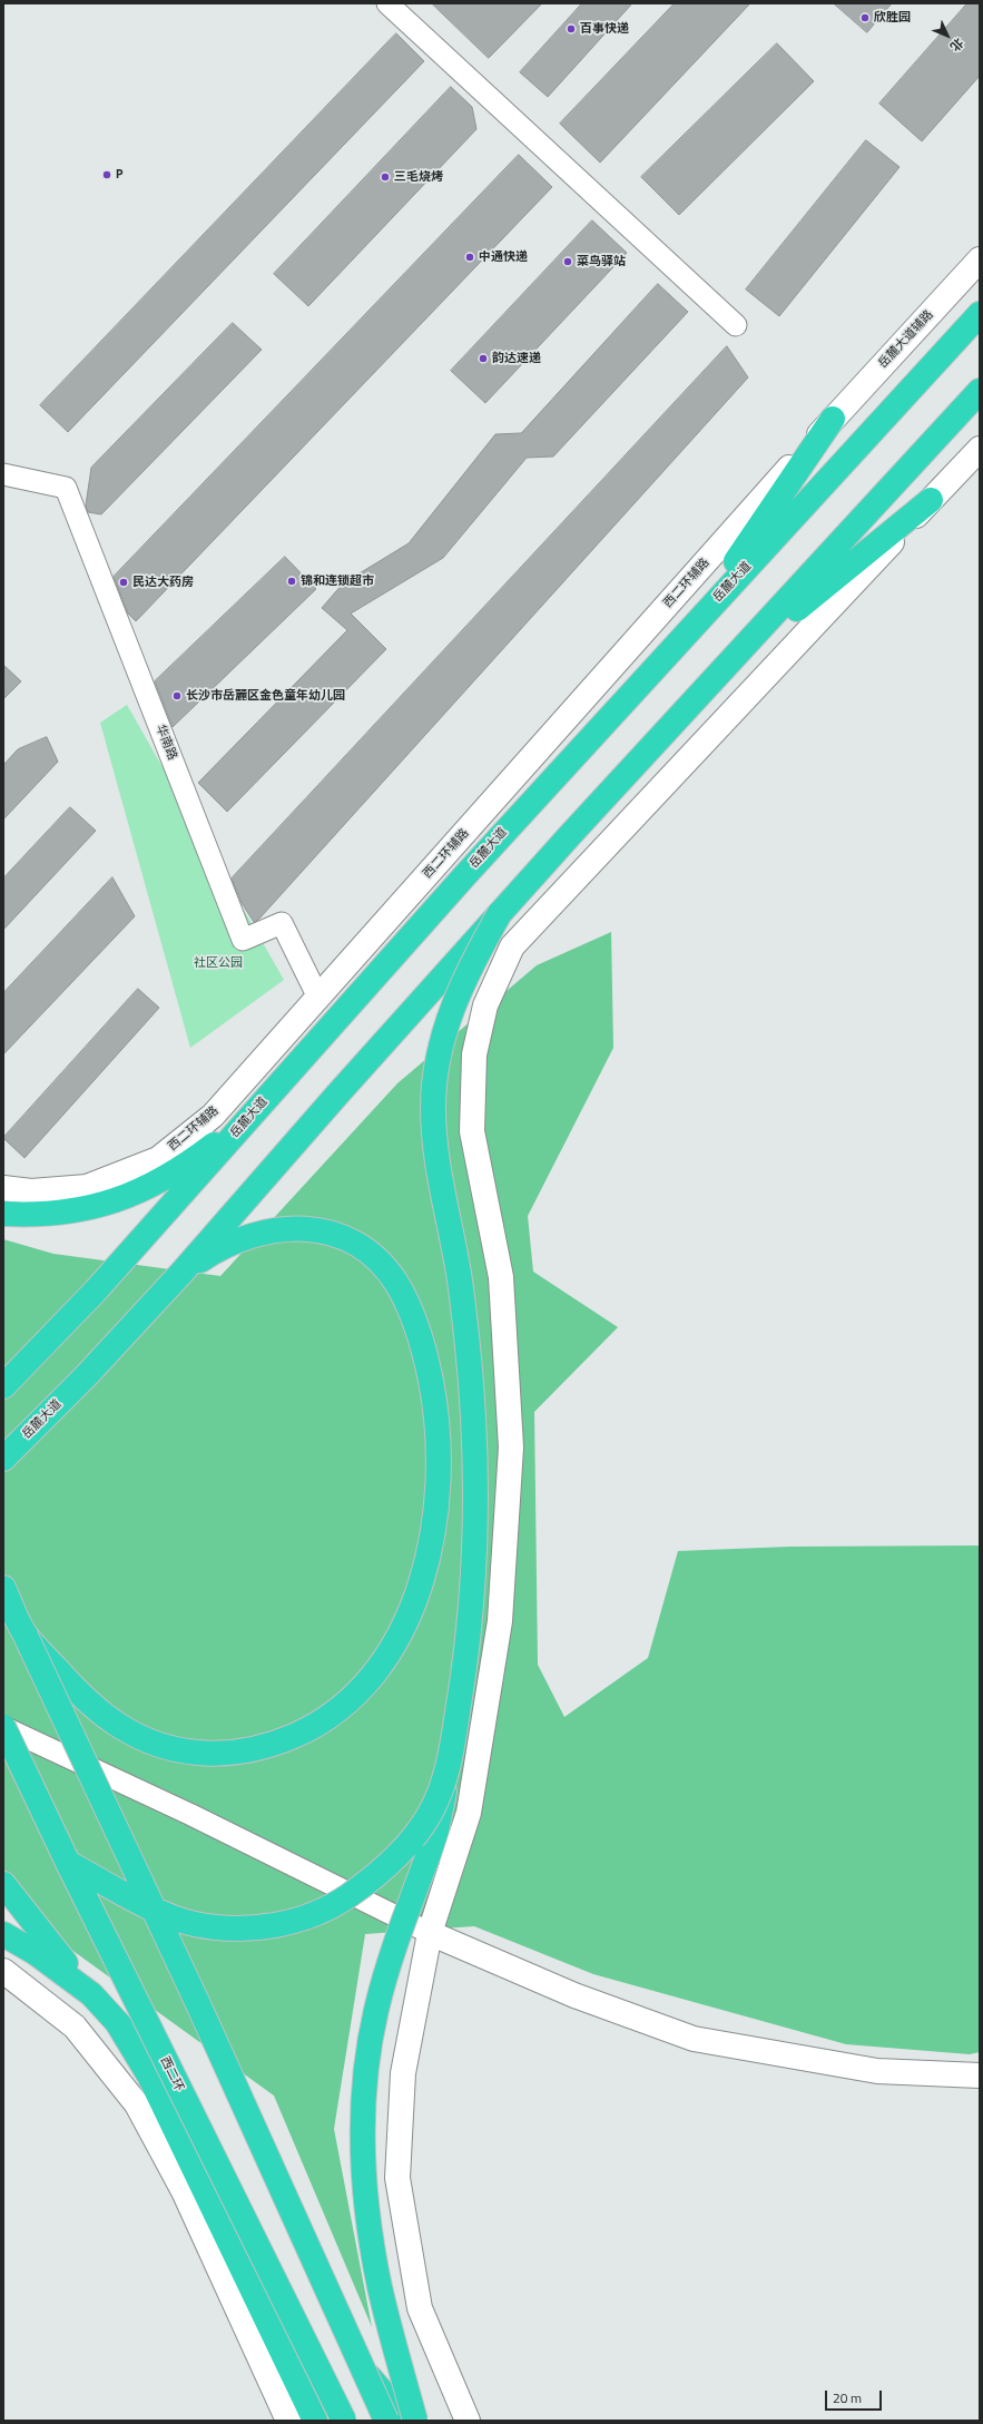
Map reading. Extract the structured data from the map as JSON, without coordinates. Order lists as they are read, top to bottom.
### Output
{
  "streets": {
    "highway": ["岳麓大道", "西二环"],
    "street": ["岳麓大道辅路", "西二环辅路", "华南路"]
  },
  "crossings": [
    ["岳麓大道辅路", "西二环辅路"],
    ["西二环辅路", "华南路"]
  ],
  "parks": ["社区公园"],
  "places": [
    "欣胜园",
    "百事快递",
    "P",
    "三毛烧烤",
    "中通快递",
    "菜鸟驿站",
    "韵达速递",
    "锦和连锁超市",
    "民达大药房",
    "长沙市岳麓区金色童年幼儿园"
  ],
  "scale_bar": "20 m",
  "north": "bottom right"
}
